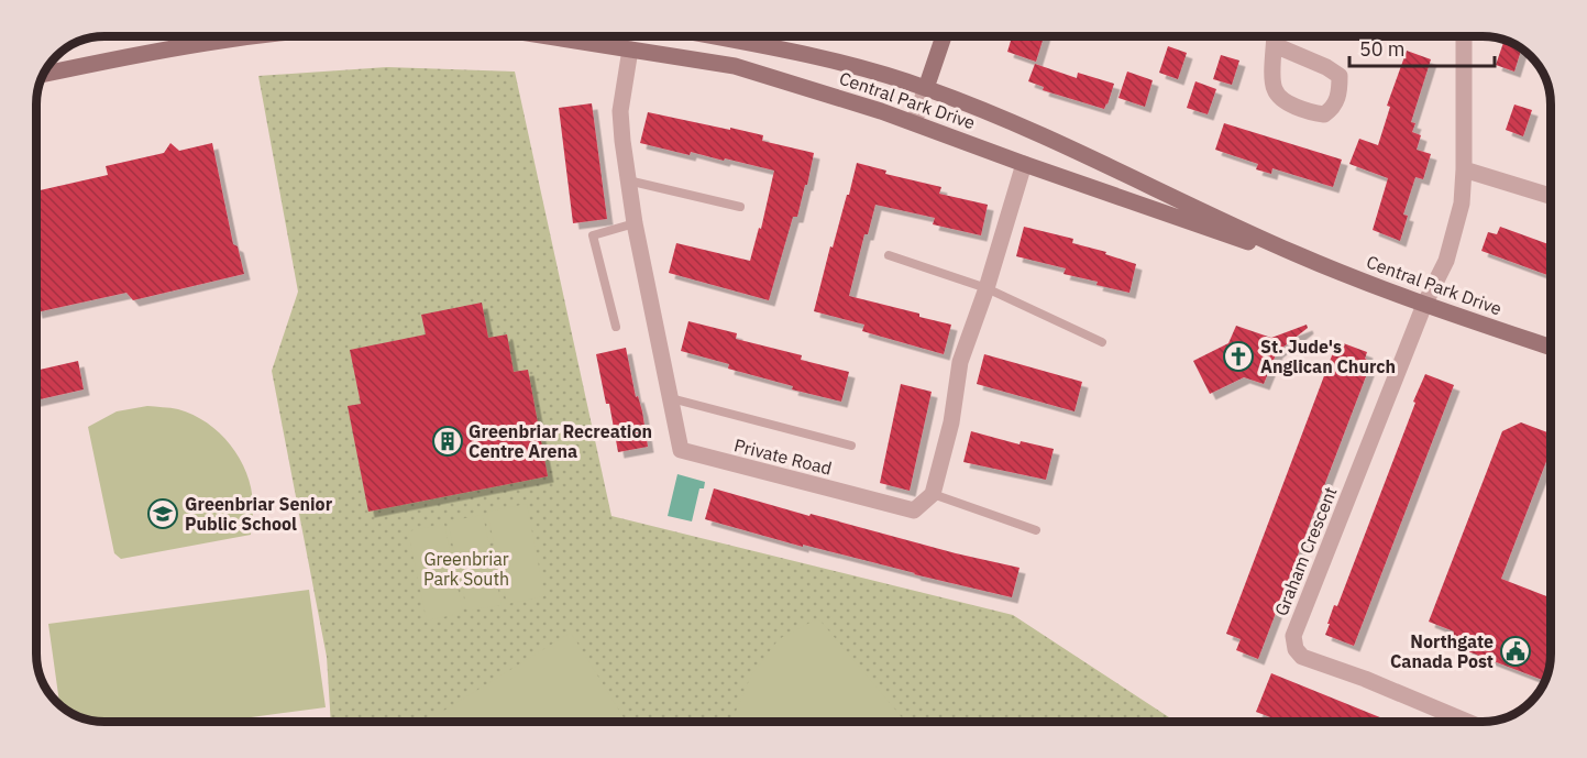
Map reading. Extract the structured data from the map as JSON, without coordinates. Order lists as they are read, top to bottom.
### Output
{
  "streets": {
    "street": ["Central Park Drive", "Private Road", "Graham Crescent"]
  },
  "crossings": [
    ["Central Park Drive", "Private Road"],
    ["Central Park Drive", "Graham Crescent"]
  ],
  "parks": ["Greenbriar Park South"],
  "places": {
    "church": ["St. Jude's Anglican Church"],
    "building": ["Greenbriar Recreation Centre Arena"],
    "school or university": ["Greenbriar Senior Public School"],
    "public building": ["Northgate Canada Post"]
  },
  "scale_bar": "50 m"
}
